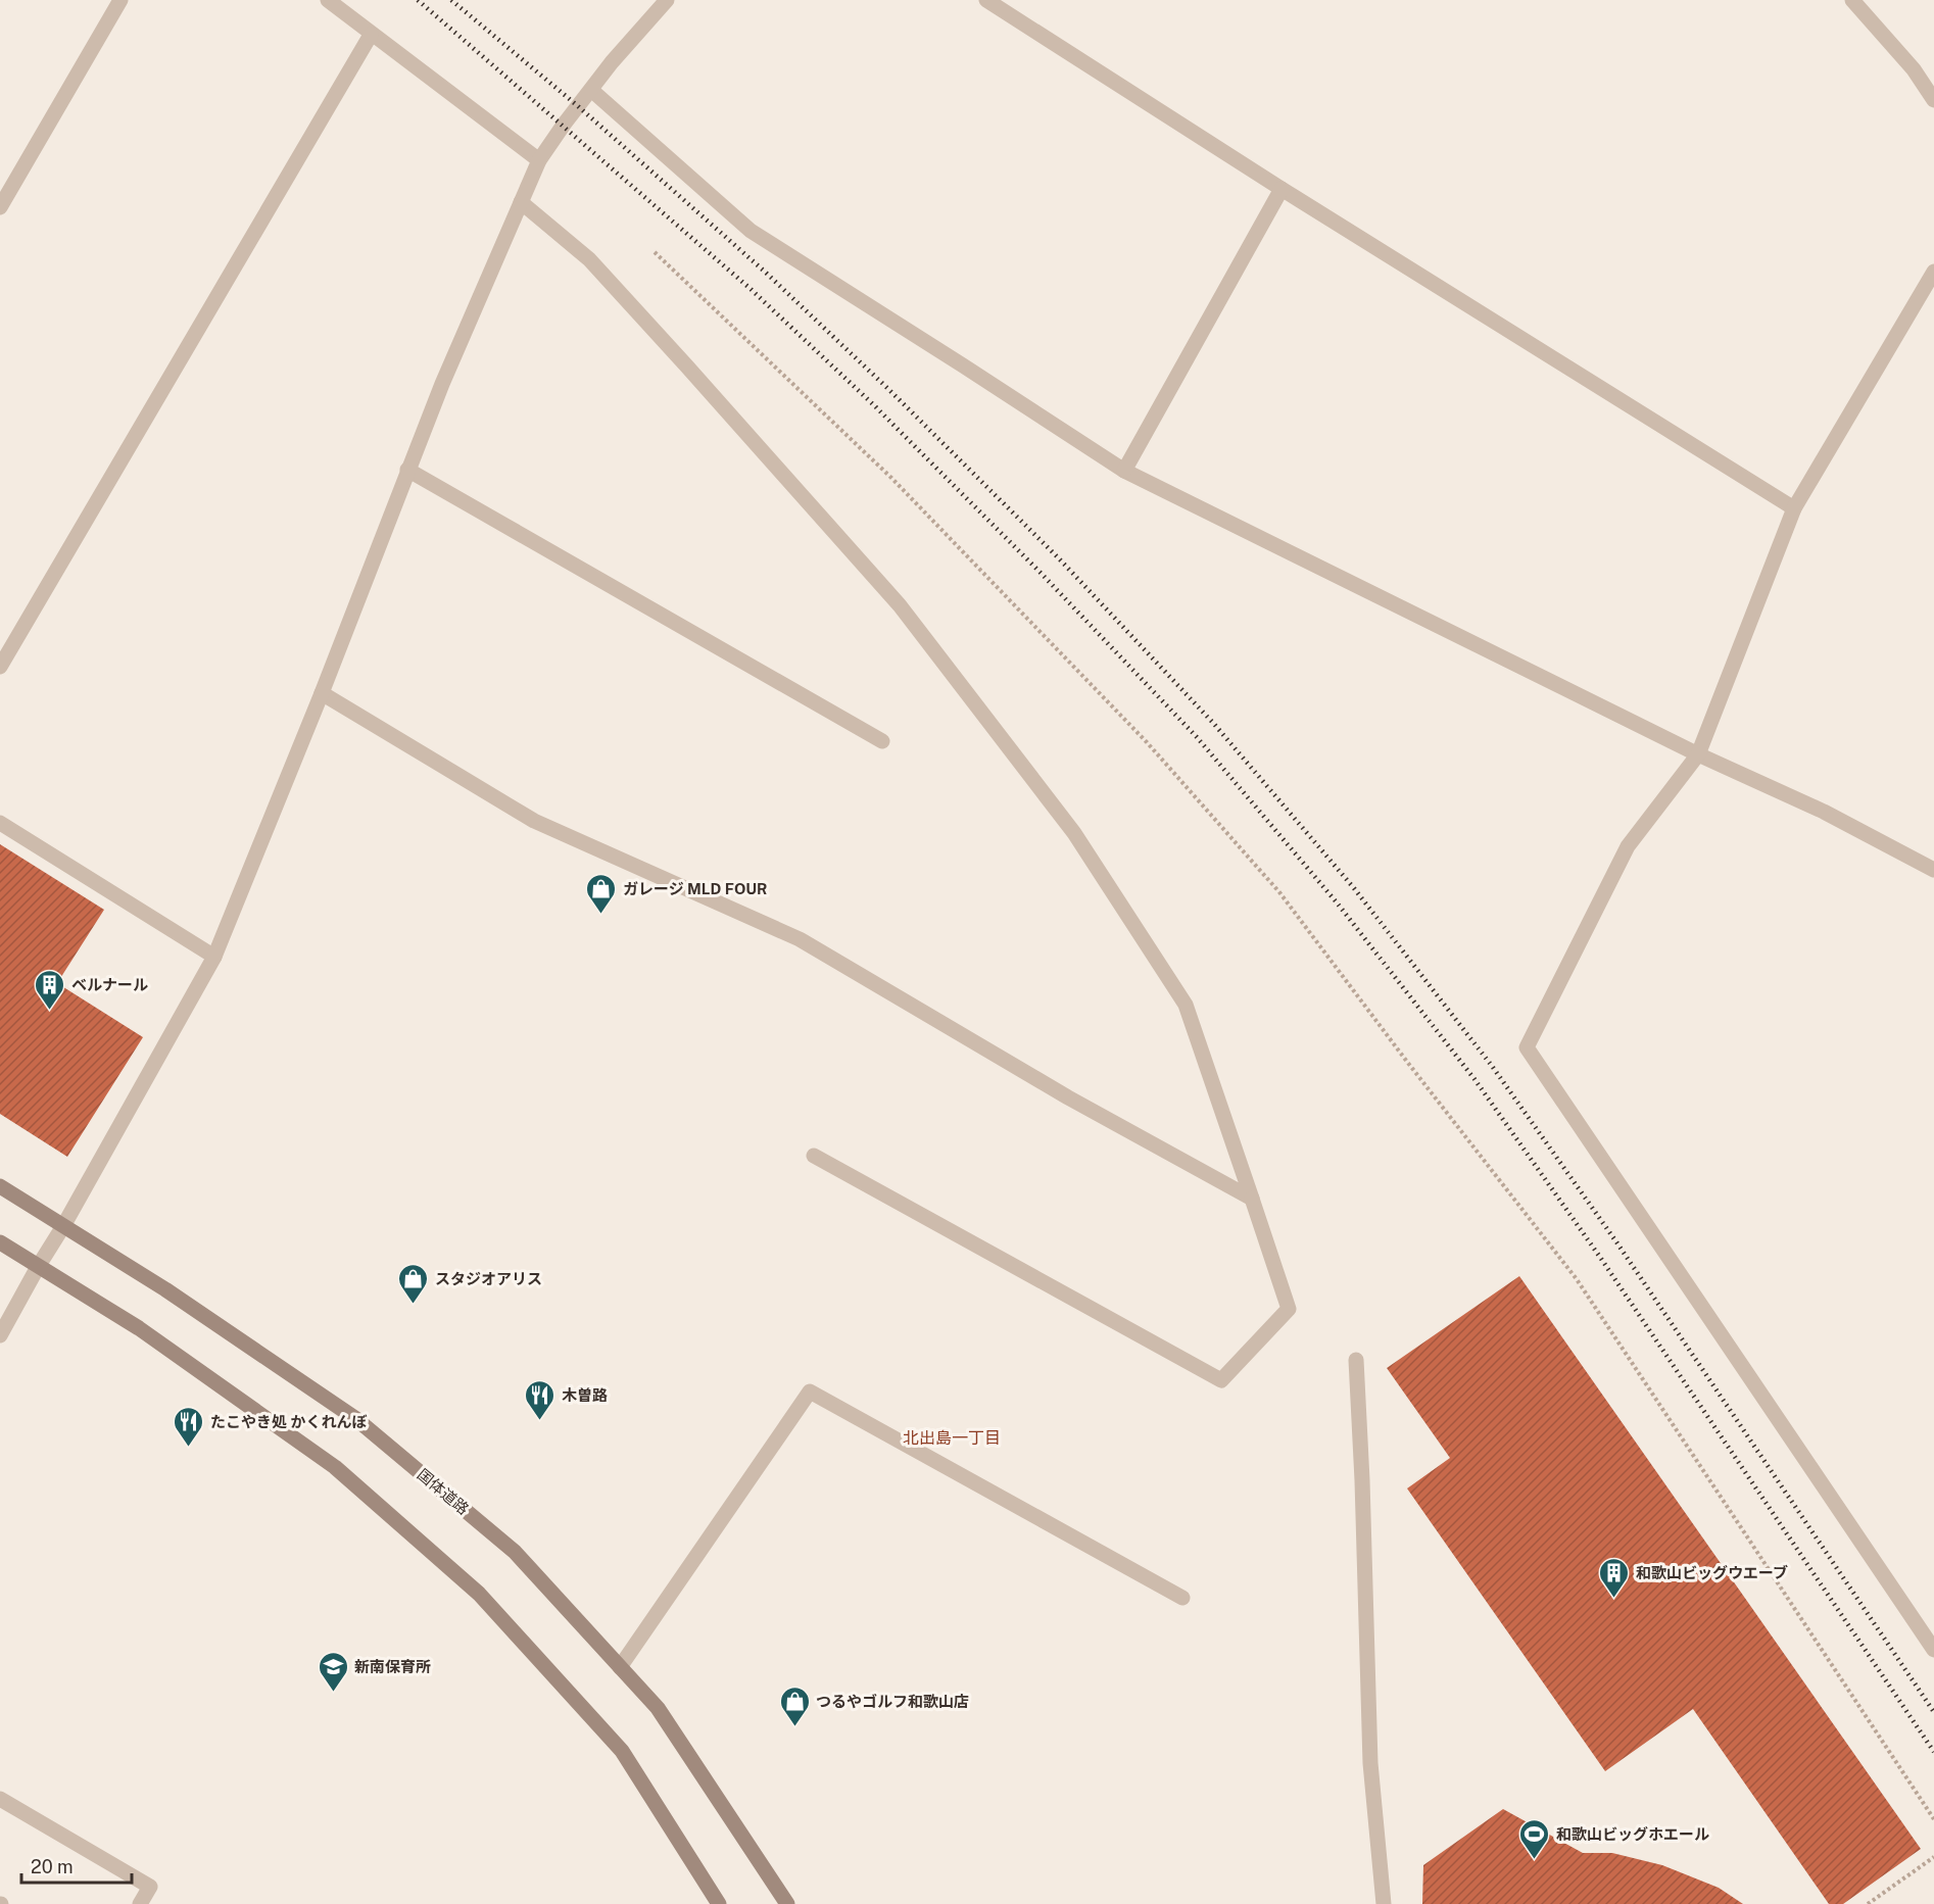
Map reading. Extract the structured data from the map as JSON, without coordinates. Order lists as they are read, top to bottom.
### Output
{
  "streets": {
    "street": ["国体道路"]
  },
  "districts": ["北出島一丁目"],
  "places": {
    "shop": ["ガレージ MLD FOUR", "スタジオアリス", "つるやゴルフ和歌山店"],
    "building": ["ベルナール", "和歌山ビッグウエーブ"],
    "restaurant": ["木曽路", "たこやき処 かくれんぼ"],
    "school or university": ["新南保育所"],
    "sports": ["和歌山ビッグホエール"]
  },
  "scale_bar": "20 m"
}
